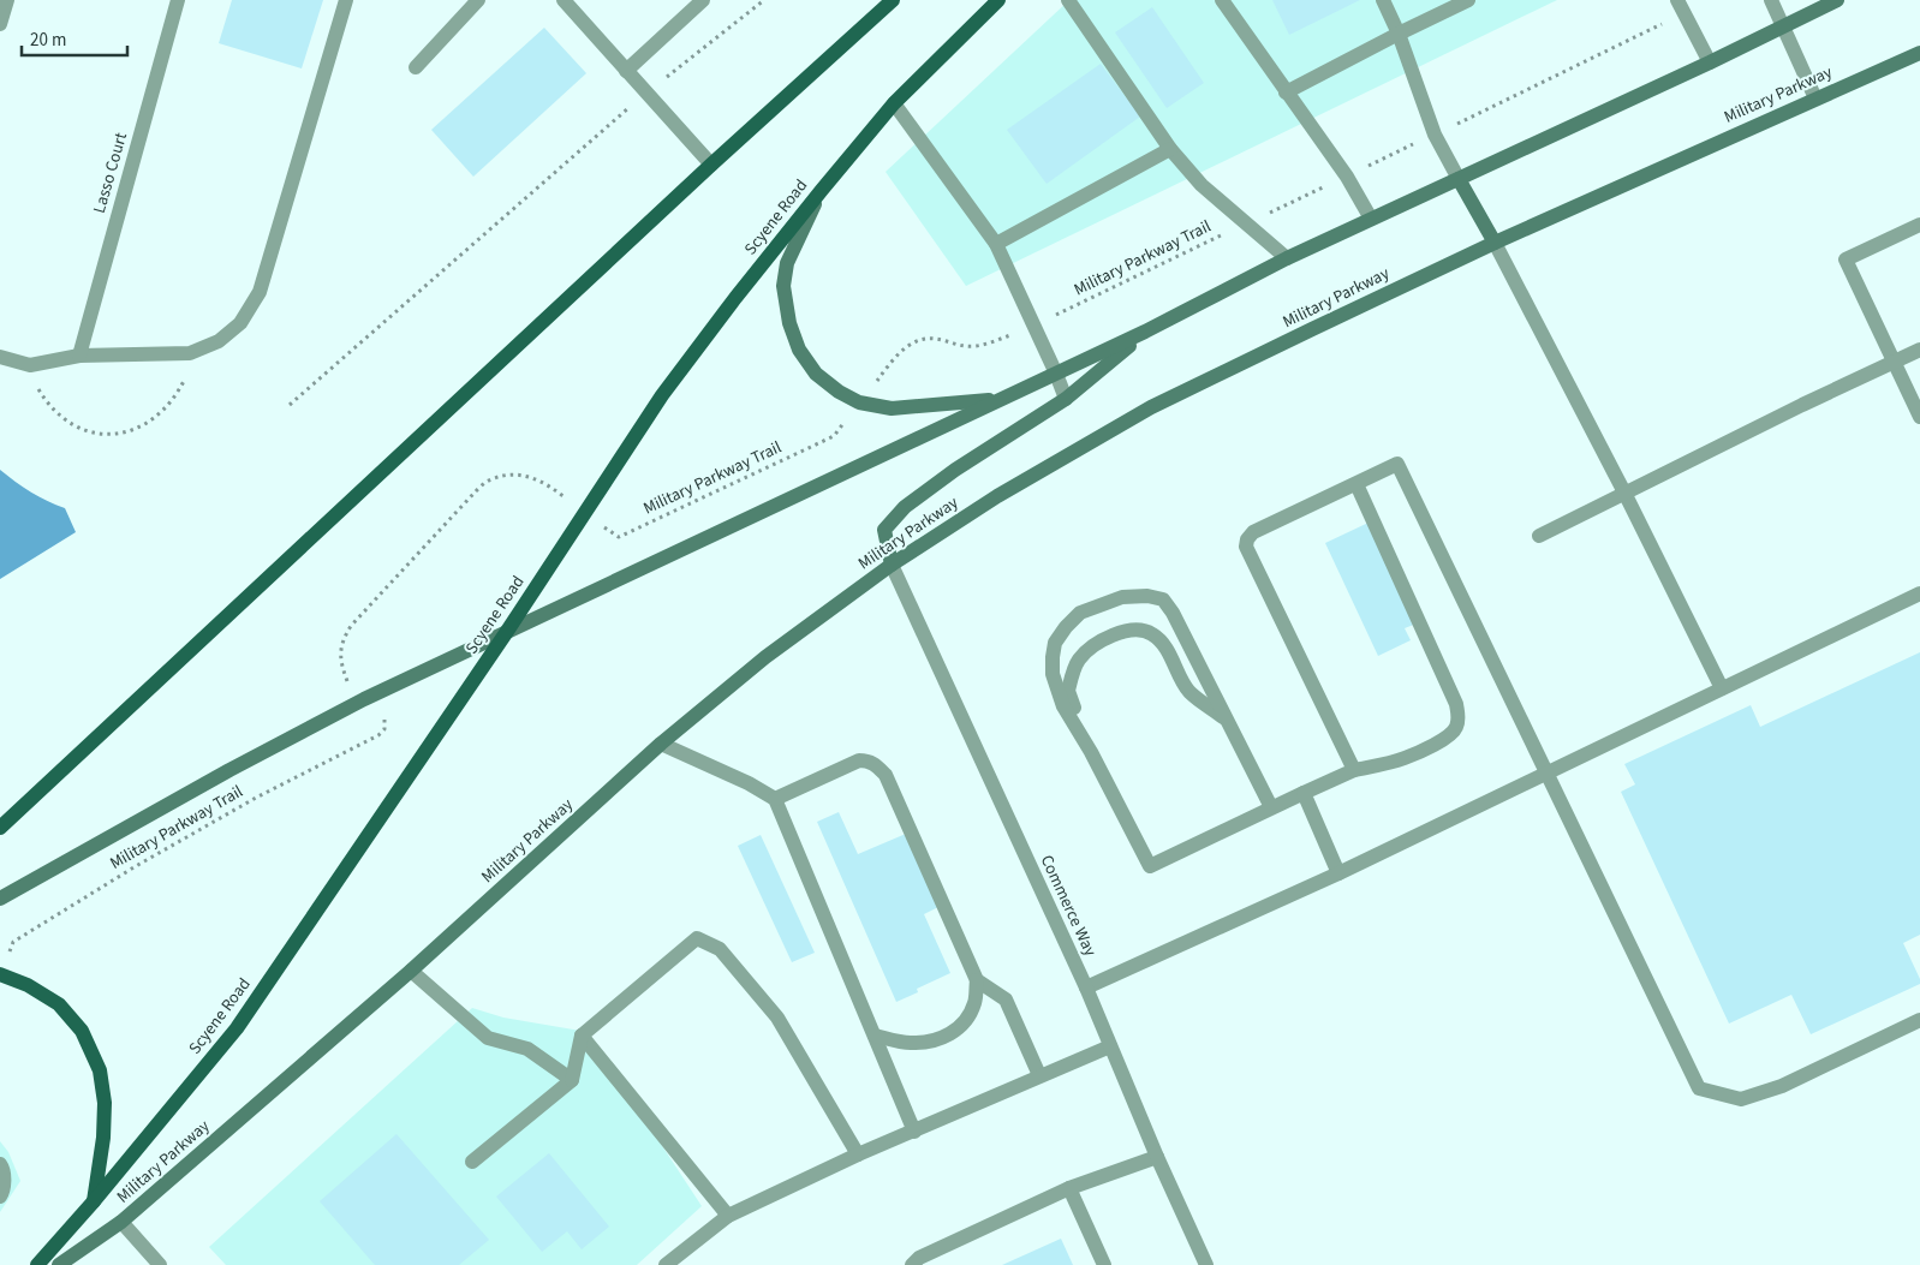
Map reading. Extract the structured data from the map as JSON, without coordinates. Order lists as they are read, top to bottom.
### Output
{
  "streets": {
    "main road": ["Military Parkway", "Scyene Road"],
    "street": ["Lasso Court", "Commerce Way"],
    "path": ["Military Parkway Trail"]
  },
  "crossings": [
    ["Military Parkway", "Commerce Way"]
  ],
  "scale_bar": "20 m"
}
